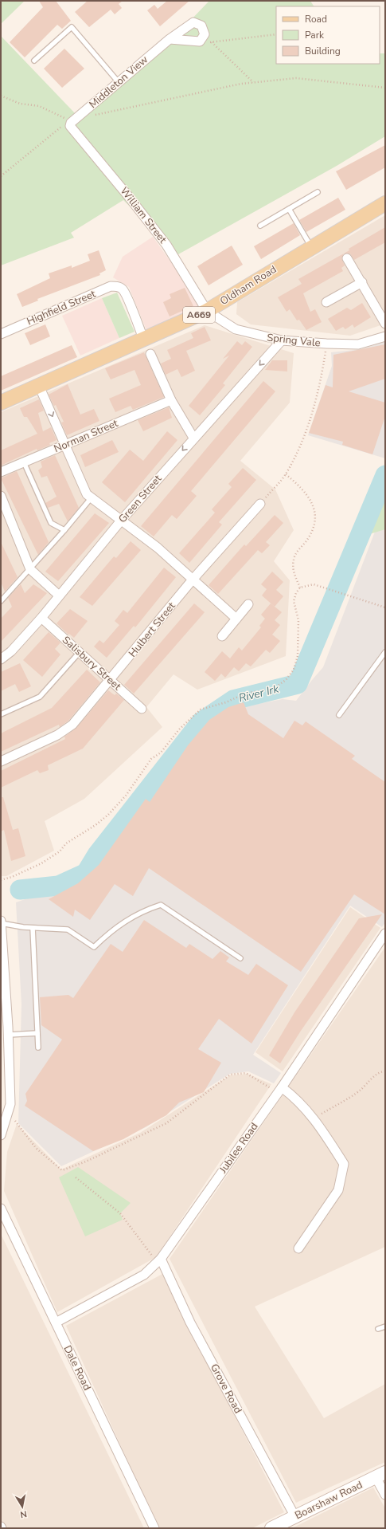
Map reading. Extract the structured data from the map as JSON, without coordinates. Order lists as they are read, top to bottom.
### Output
{
  "streets": {
    "main road": ["Oldham Road", "A669"],
    "street": [
      "Middleton View",
      "William Street",
      "Highfield Street",
      "Spring Vale",
      "Norman Street",
      "Green Street",
      "Hulbert Street",
      "Salisbury Street",
      "Jubilee Road",
      "Dale Road",
      "Grove Road",
      "Boarshaw Road"
    ]
  },
  "crossings": [
    ["Middleton View", "William Street"],
    ["William Street", "Oldham Road"],
    ["William Street", "Spring Vale"],
    ["Oldham Road", "Highfield Street"],
    ["Oldham Road", "Spring Vale"],
    ["Spring Vale", "Green Street"],
    ["Green Street", "Salisbury Street"],
    ["Hulbert Street", "Salisbury Street"],
    ["Jubilee Road", "Dale Road"],
    ["Jubilee Road", "Grove Road"],
    ["Grove Road", "Boarshaw Road"]
  ],
  "one_way": ["Green Street"],
  "water": ["River Irk"],
  "legend": ["Road", "Park", "Building"],
  "north": "bottom"
}
